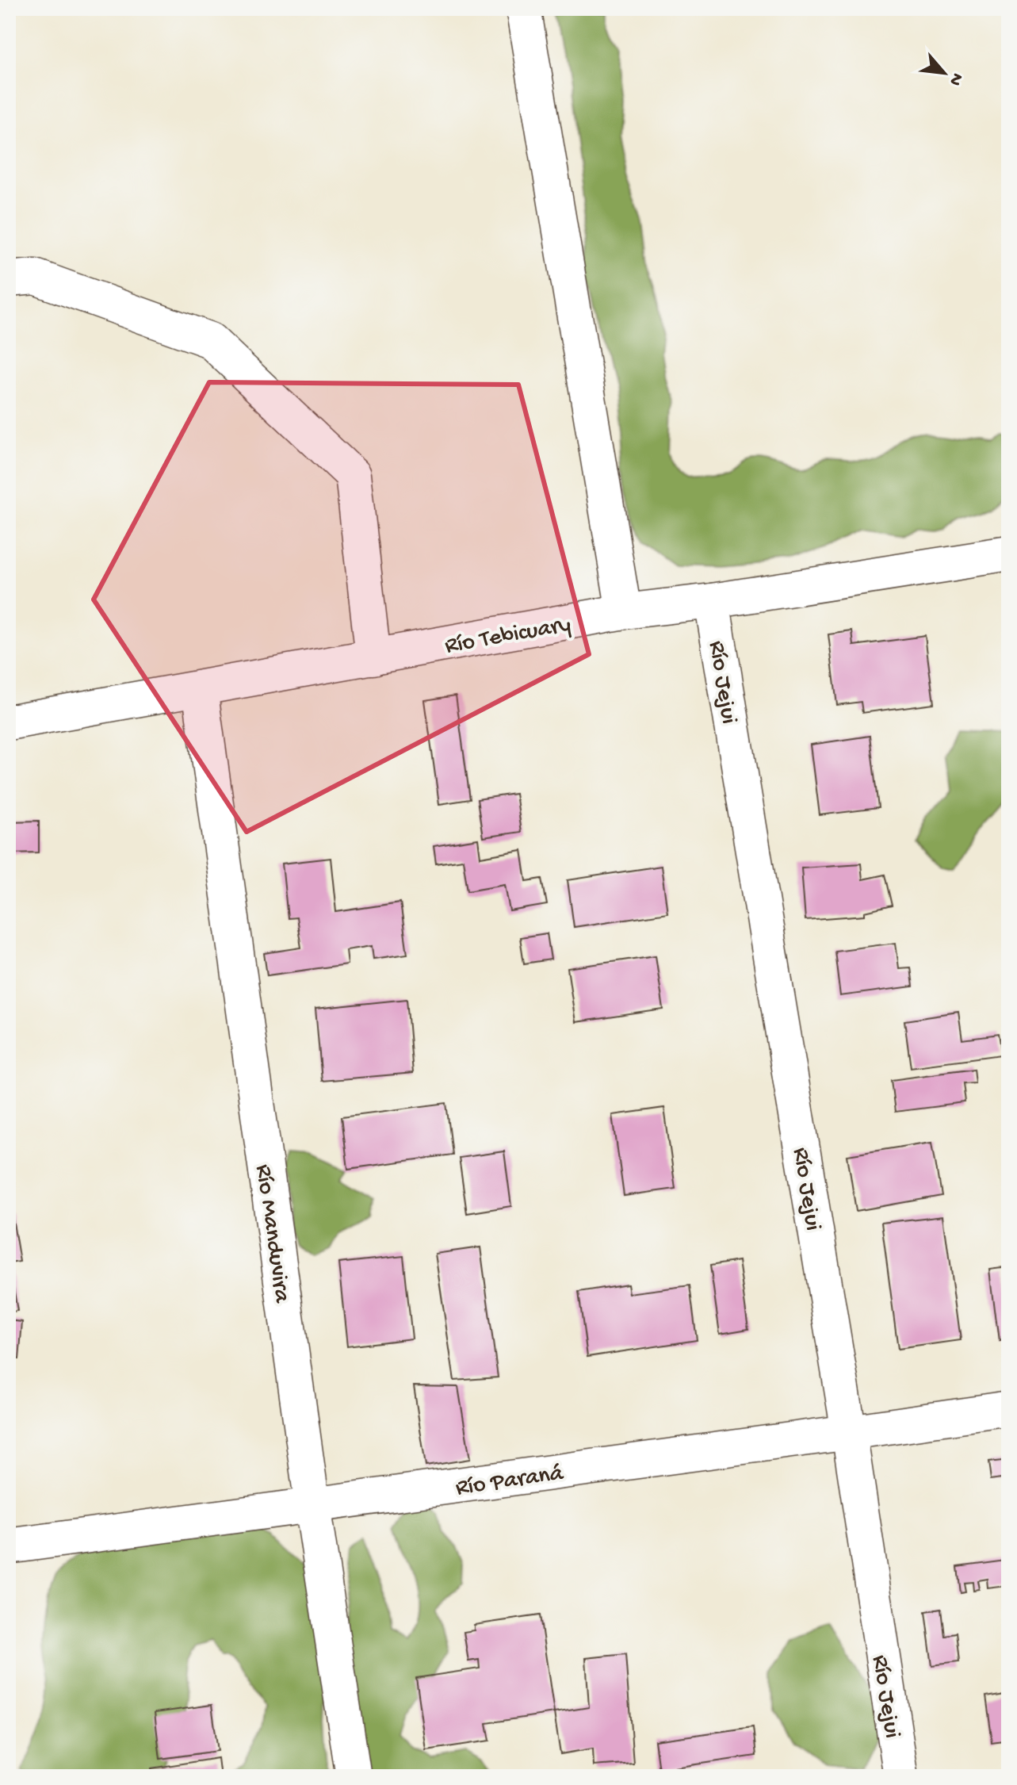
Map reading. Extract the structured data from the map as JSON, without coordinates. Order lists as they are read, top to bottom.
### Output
{
  "streets": {
    "street": [
      "Río Tebicuary",
      "Río Jejui",
      "Río Manduvira",
      "Río Paraná"
    ]
  },
  "crossings": [
    ["Río Tebicuary", "Río Jejui"],
    ["Río Tebicuary", "Río Manduvira"],
    ["Río Jejui", "Río Paraná"],
    ["Río Manduvira", "Río Paraná"]
  ],
  "north": "bottom right"
}
